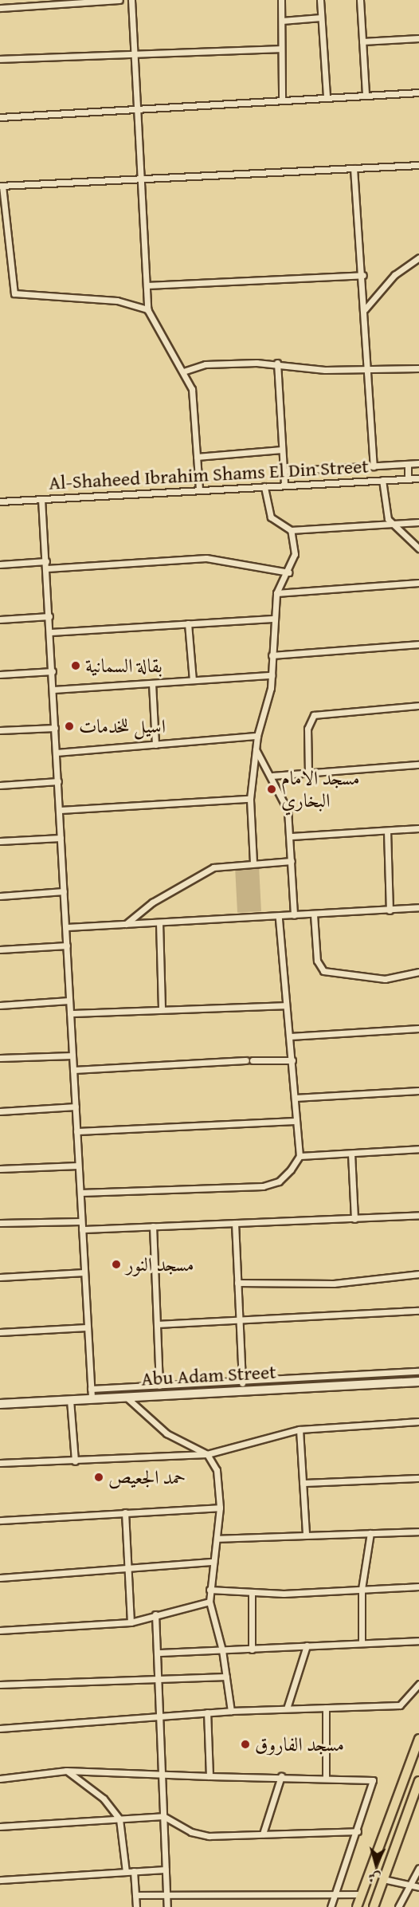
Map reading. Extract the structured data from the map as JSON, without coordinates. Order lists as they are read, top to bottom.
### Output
{
  "streets": {
    "street": ["Al-Shaheed Ibrahim Shams El Din Street", "Abu Adam Street"]
  },
  "places": [
    "بقالة السمانية",
    "اسيل للخدمات",
    "مسجد الامام البخاري",
    "مسجد النور",
    "حمد الجعيص",
    "مسجد الفاروق"
  ],
  "north": "bottom"
}
